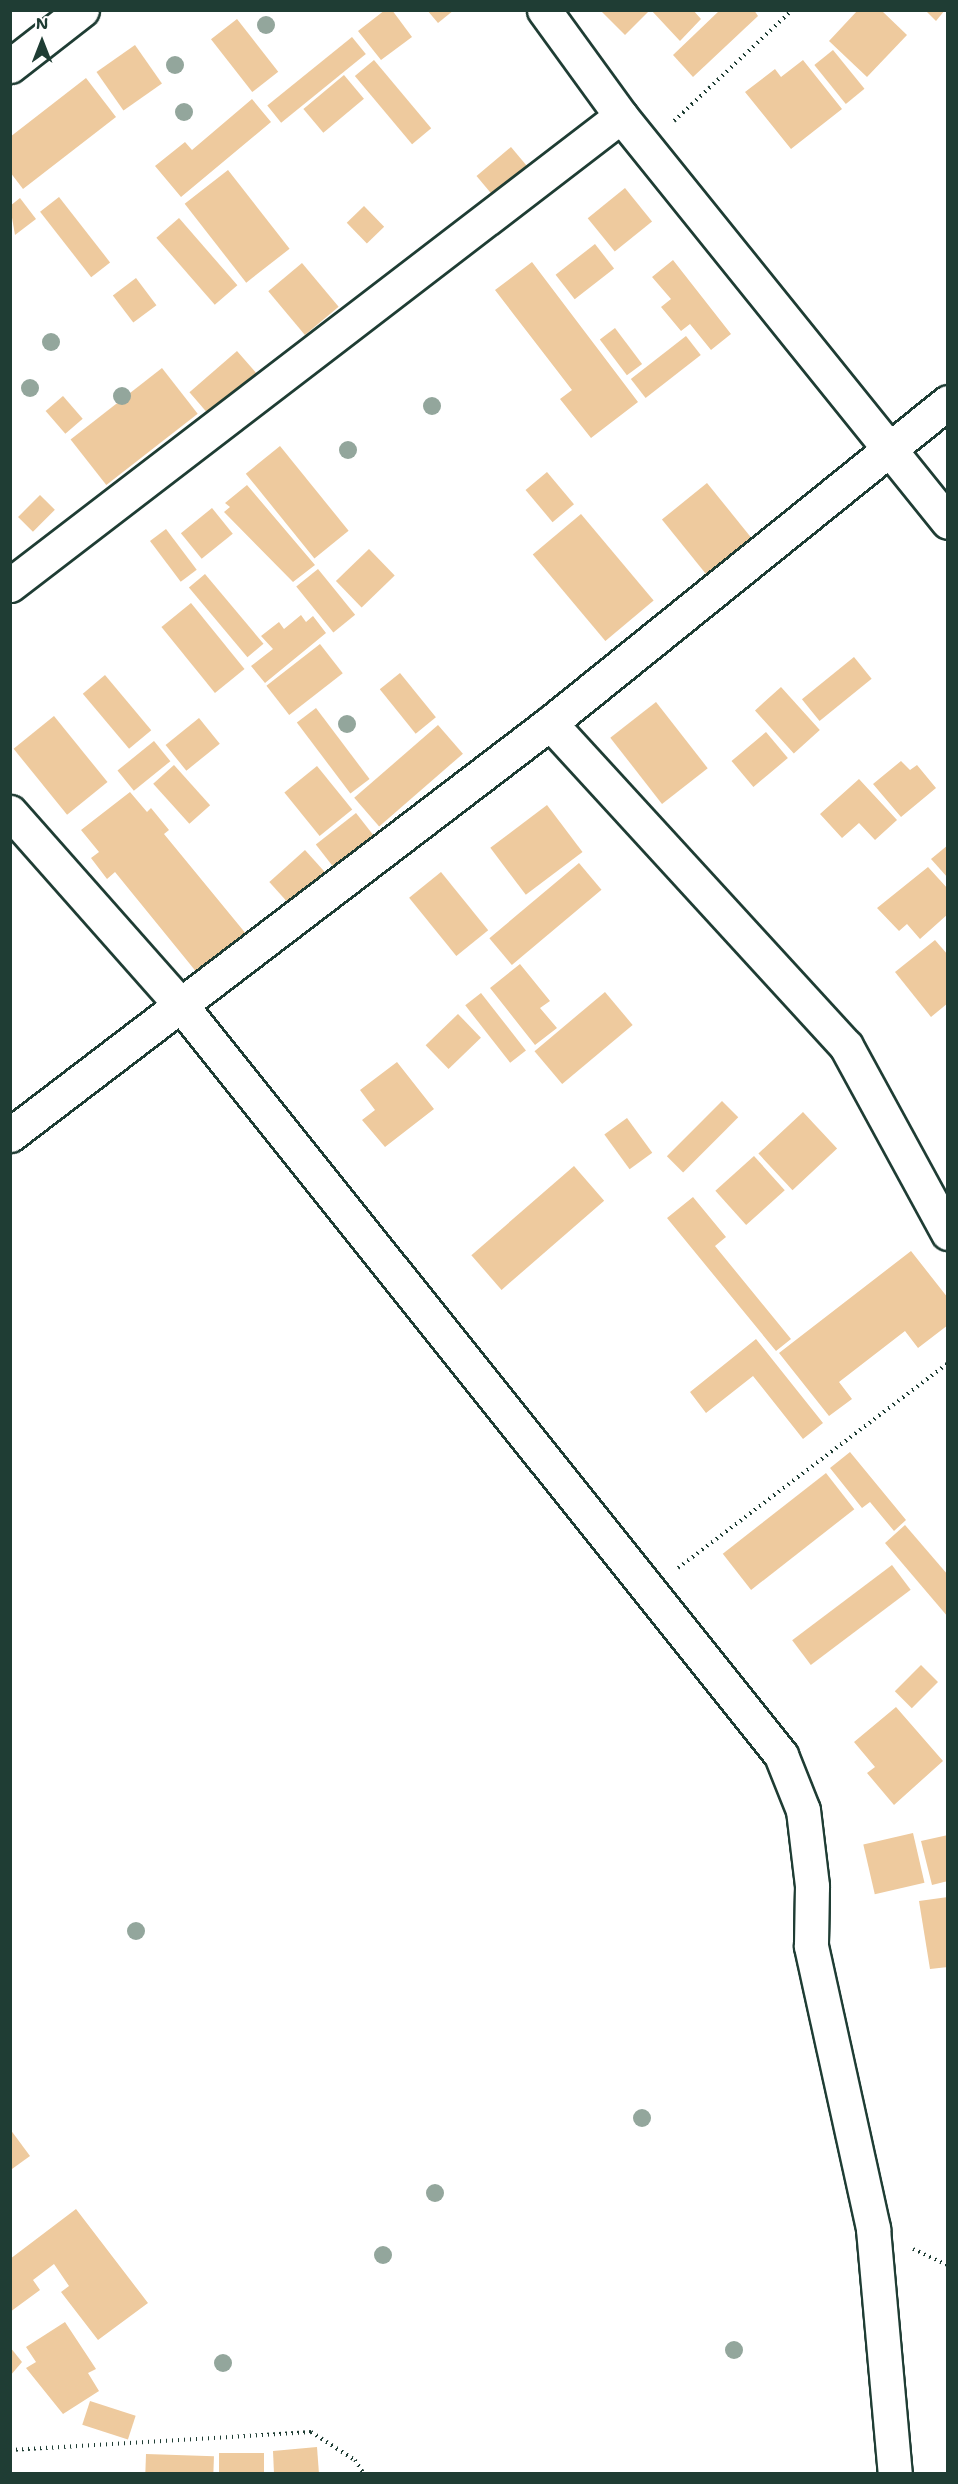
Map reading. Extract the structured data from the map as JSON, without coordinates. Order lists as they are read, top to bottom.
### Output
{
  "north": "top"
}
